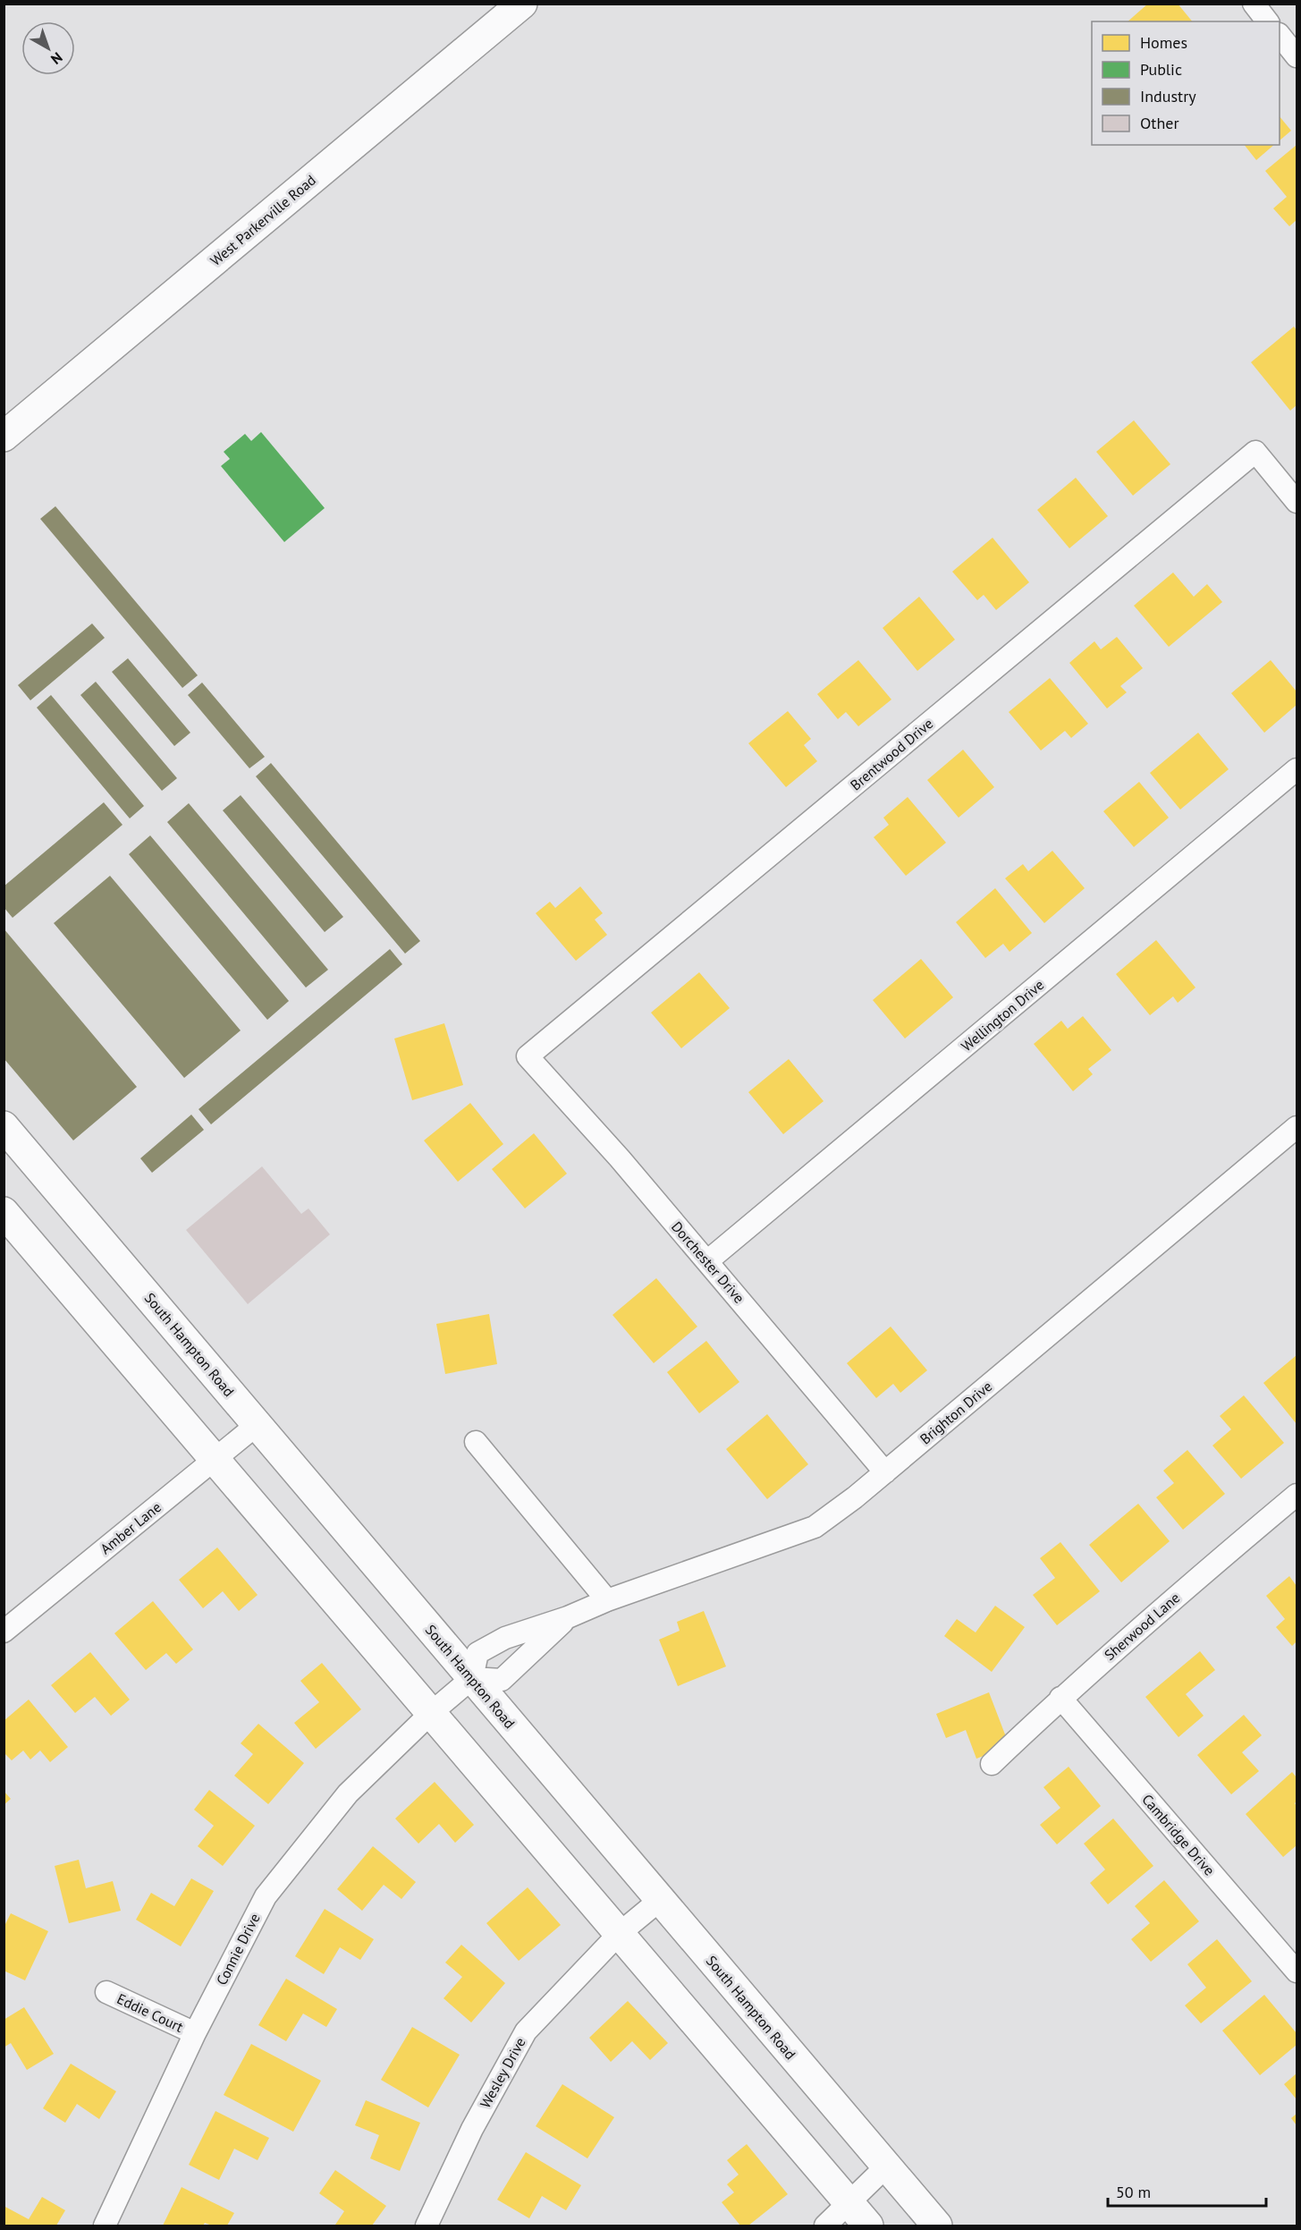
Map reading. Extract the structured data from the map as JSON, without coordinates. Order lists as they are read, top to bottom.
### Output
{
  "streets": {
    "main road": ["West Parkerville Road", "South Hampton Road"],
    "street": [
      "Brentwood Drive",
      "Wellington Drive",
      "Dorchester Drive",
      "Brighton Drive",
      "Amber Lane",
      "Sherwood Lane",
      "Cambridge Drive",
      "Connie Drive",
      "Eddie Court",
      "Wesley Drive"
    ]
  },
  "crossings": [
    ["Brentwood Drive", "Dorchester Drive"],
    ["Wellington Drive", "Dorchester Drive"],
    ["Dorchester Drive", "Brighton Drive"],
    ["South Hampton Road", "Brighton Drive"],
    ["South Hampton Road", "Amber Lane"],
    ["South Hampton Road", "Connie Drive"],
    ["South Hampton Road", "Wesley Drive"],
    ["Brighton Drive", "Connie Drive"],
    ["Sherwood Lane", "Cambridge Drive"],
    ["Connie Drive", "Eddie Court"]
  ],
  "legend": [
    "Homes",
    "Public",
    "Industry",
    "Other"
  ],
  "scale_bar": "50 m",
  "north": "bottom right"
}
